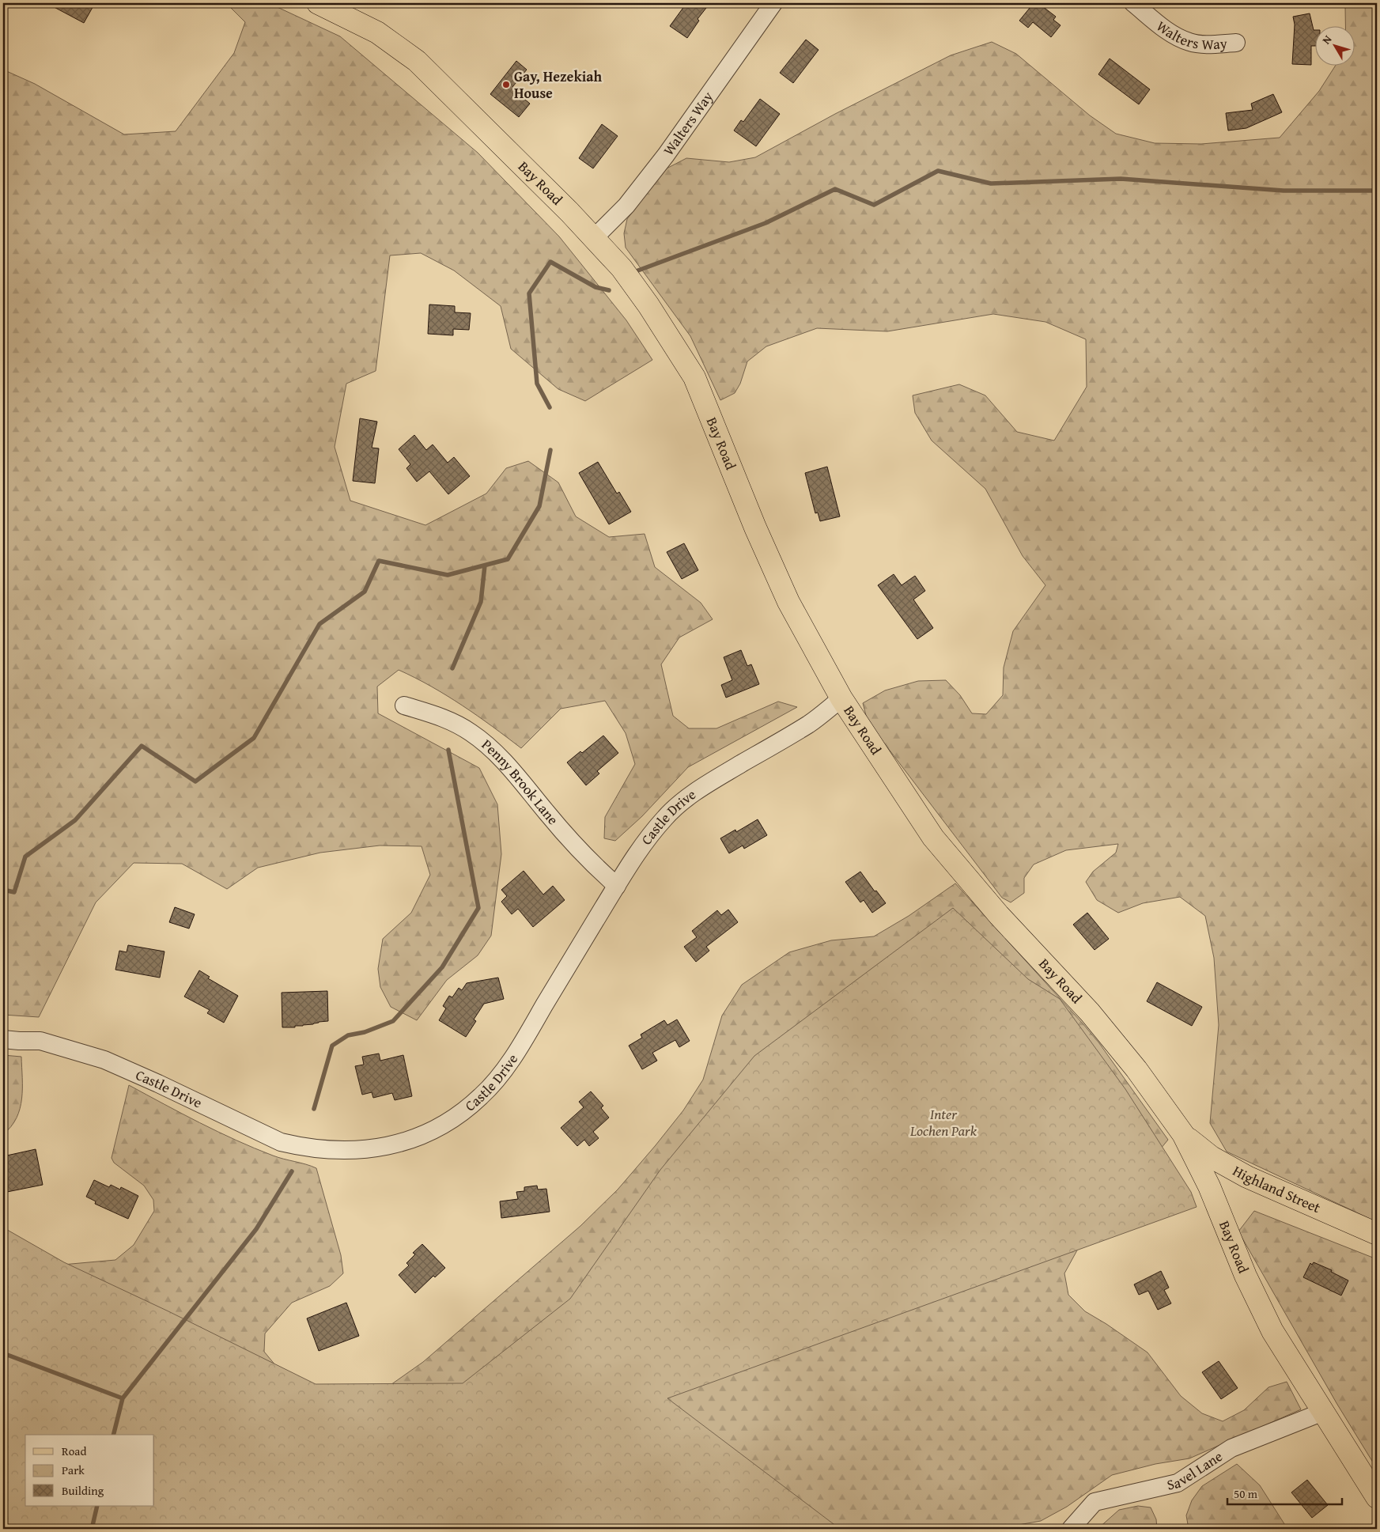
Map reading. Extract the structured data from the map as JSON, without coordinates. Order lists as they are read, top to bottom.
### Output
{
  "streets": {
    "main road": ["Bay Road", "Highland Street"],
    "street": [
      "Walters Way",
      "Penny Brook Lane",
      "Castle Drive",
      "Savel Lane"
    ]
  },
  "crossings": [
    ["Walters Way", "Bay Road"],
    ["Bay Road", "Castle Drive"],
    ["Bay Road", "Highland Street"],
    ["Bay Road", "Savel Lane"],
    ["Penny Brook Lane", "Castle Drive"]
  ],
  "parks": ["Inter Lochen Park"],
  "places": ["Gay, Hezekiah House"],
  "legend": ["Road", "Park", "Building"],
  "scale_bar": "50 m",
  "north": "top left"
}
